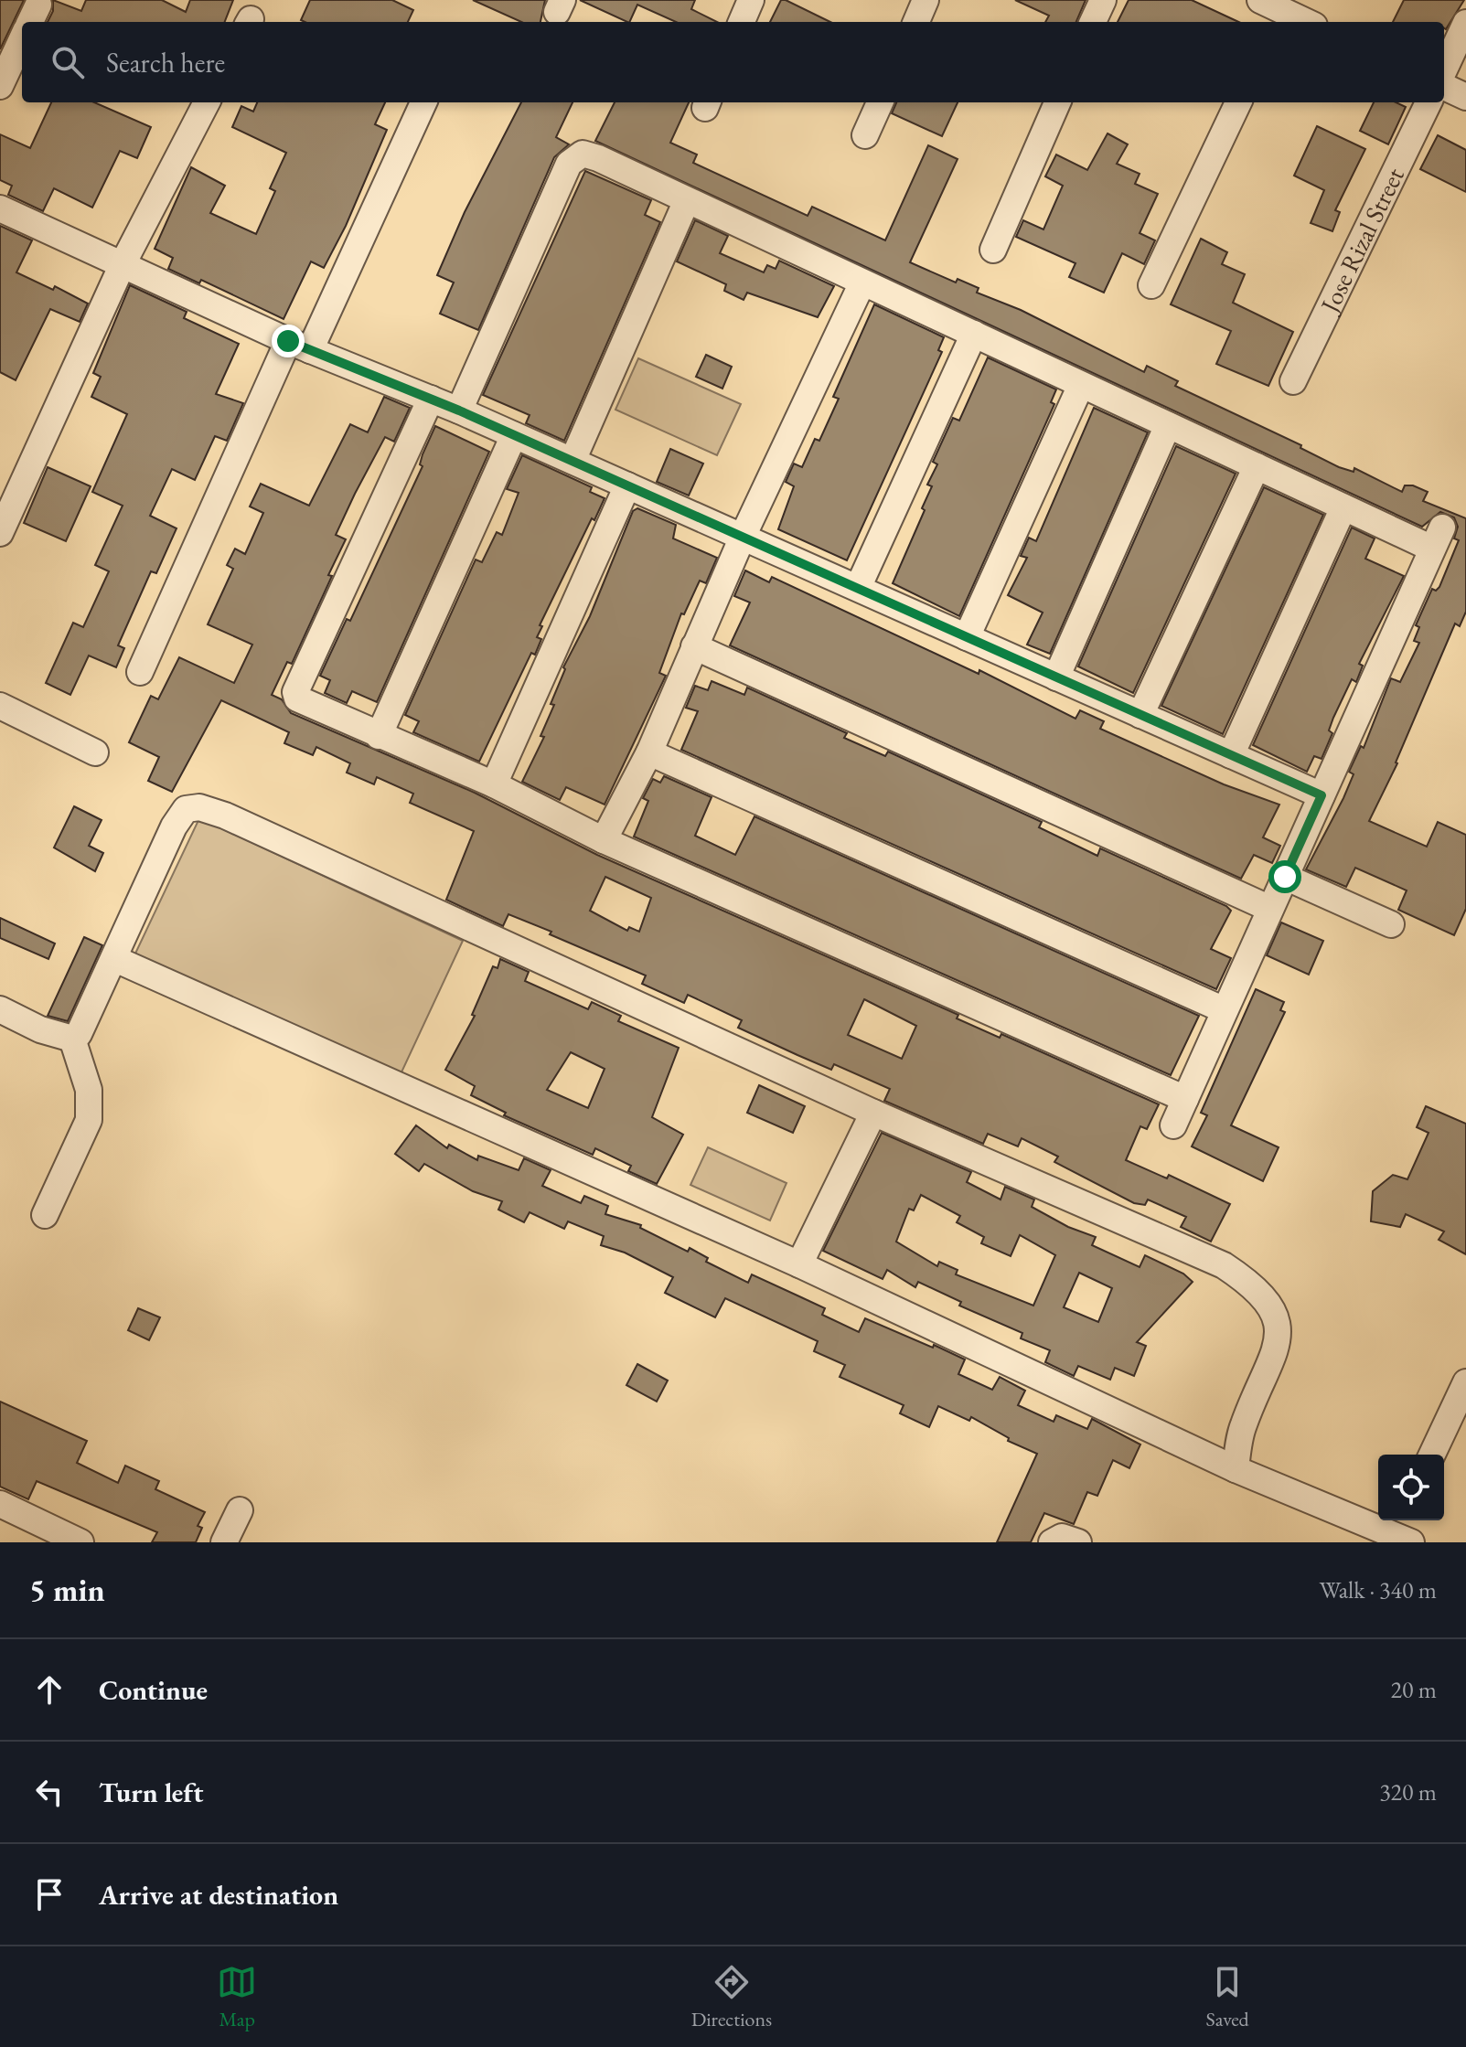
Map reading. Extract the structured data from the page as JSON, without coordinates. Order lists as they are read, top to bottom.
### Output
{
  "streets": {
    "street": ["Jose Rizal Street"]
  },
  "page": {
    "search": "Search here",
    "heading": ["5 min", "Walk · 340 m"],
    "list": [
      ["Continue", "20 m"],
      ["Turn left", "320 m"],
      "Arrive at destination"
    ],
    "nav": ["Map", "Directions", "Saved"]
  }
}
